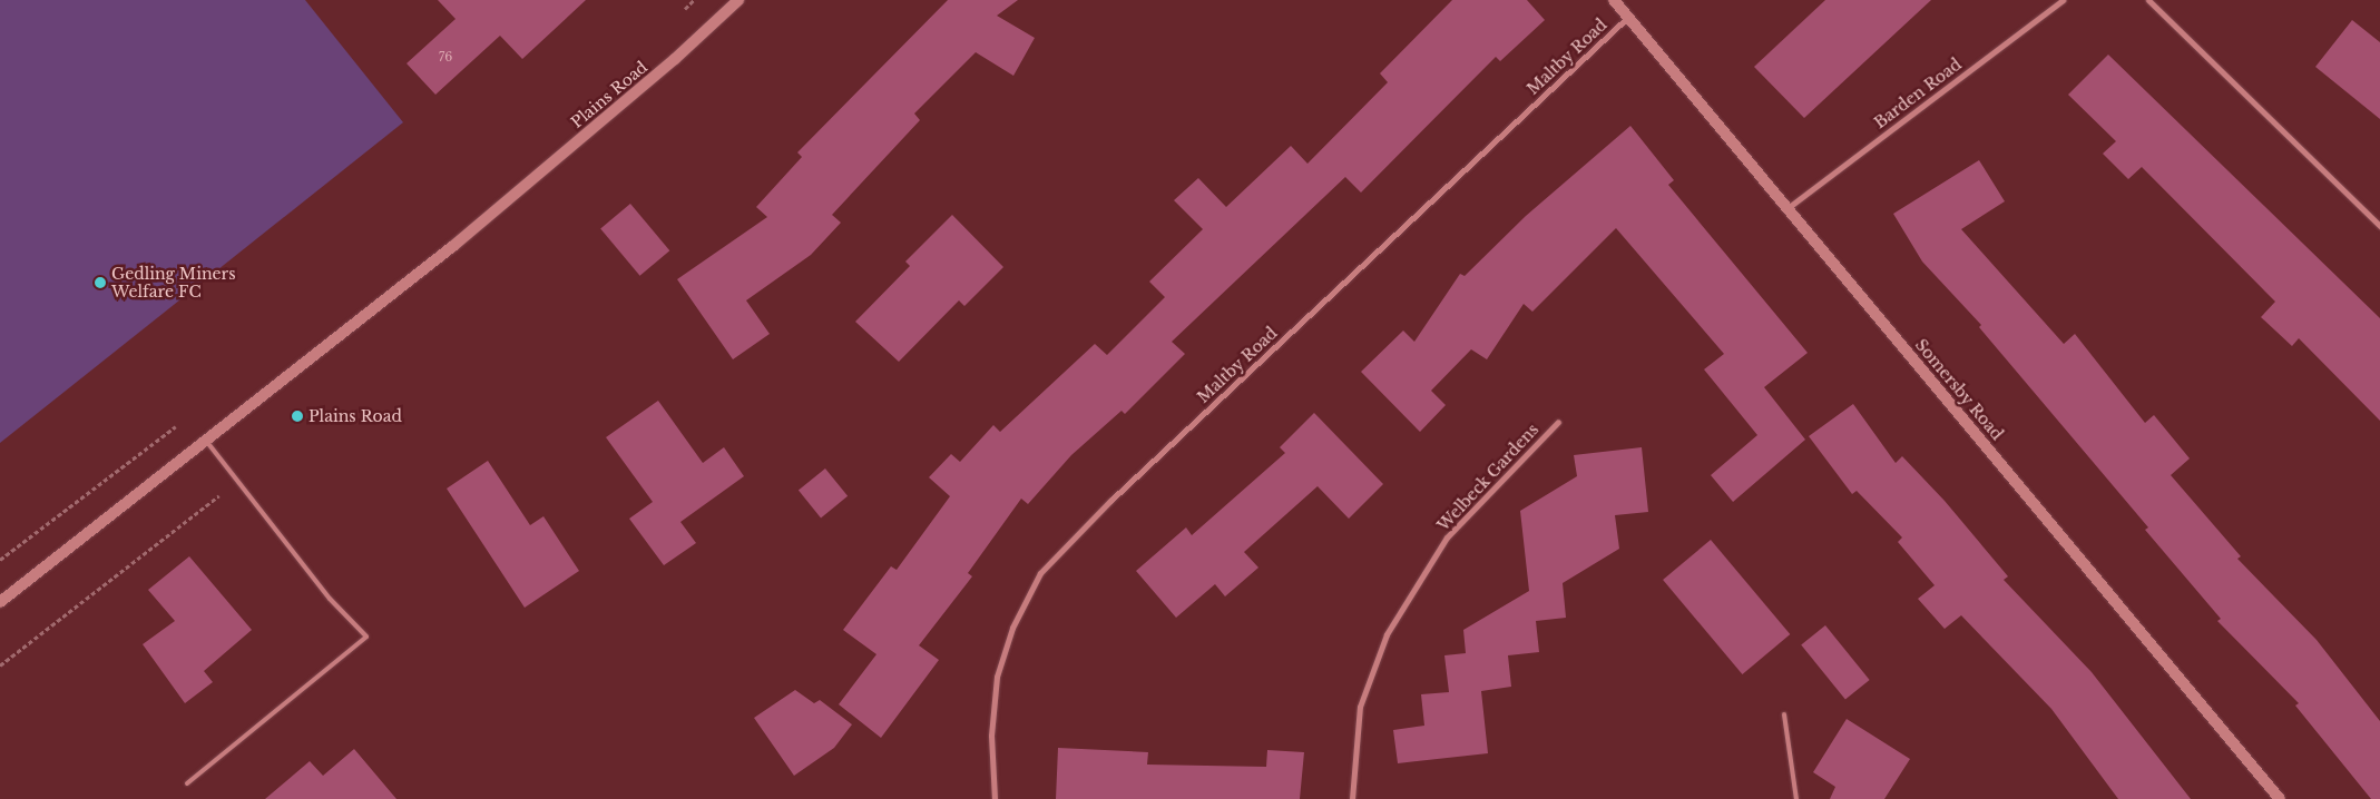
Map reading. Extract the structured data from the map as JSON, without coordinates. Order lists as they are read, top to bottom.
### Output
{
  "streets": {
    "street": [
      "Maltby Road",
      "Barden Road",
      "Plains Road",
      "Somersby Road",
      "Welbeck Gardens"
    ]
  },
  "crossings": [
    ["Maltby Road", "Somersby Road"],
    ["Barden Road", "Somersby Road"]
  ],
  "places": ["Gedling Miners Welfare FC", "Plains Road"],
  "house_numbers": ["76"]
}
